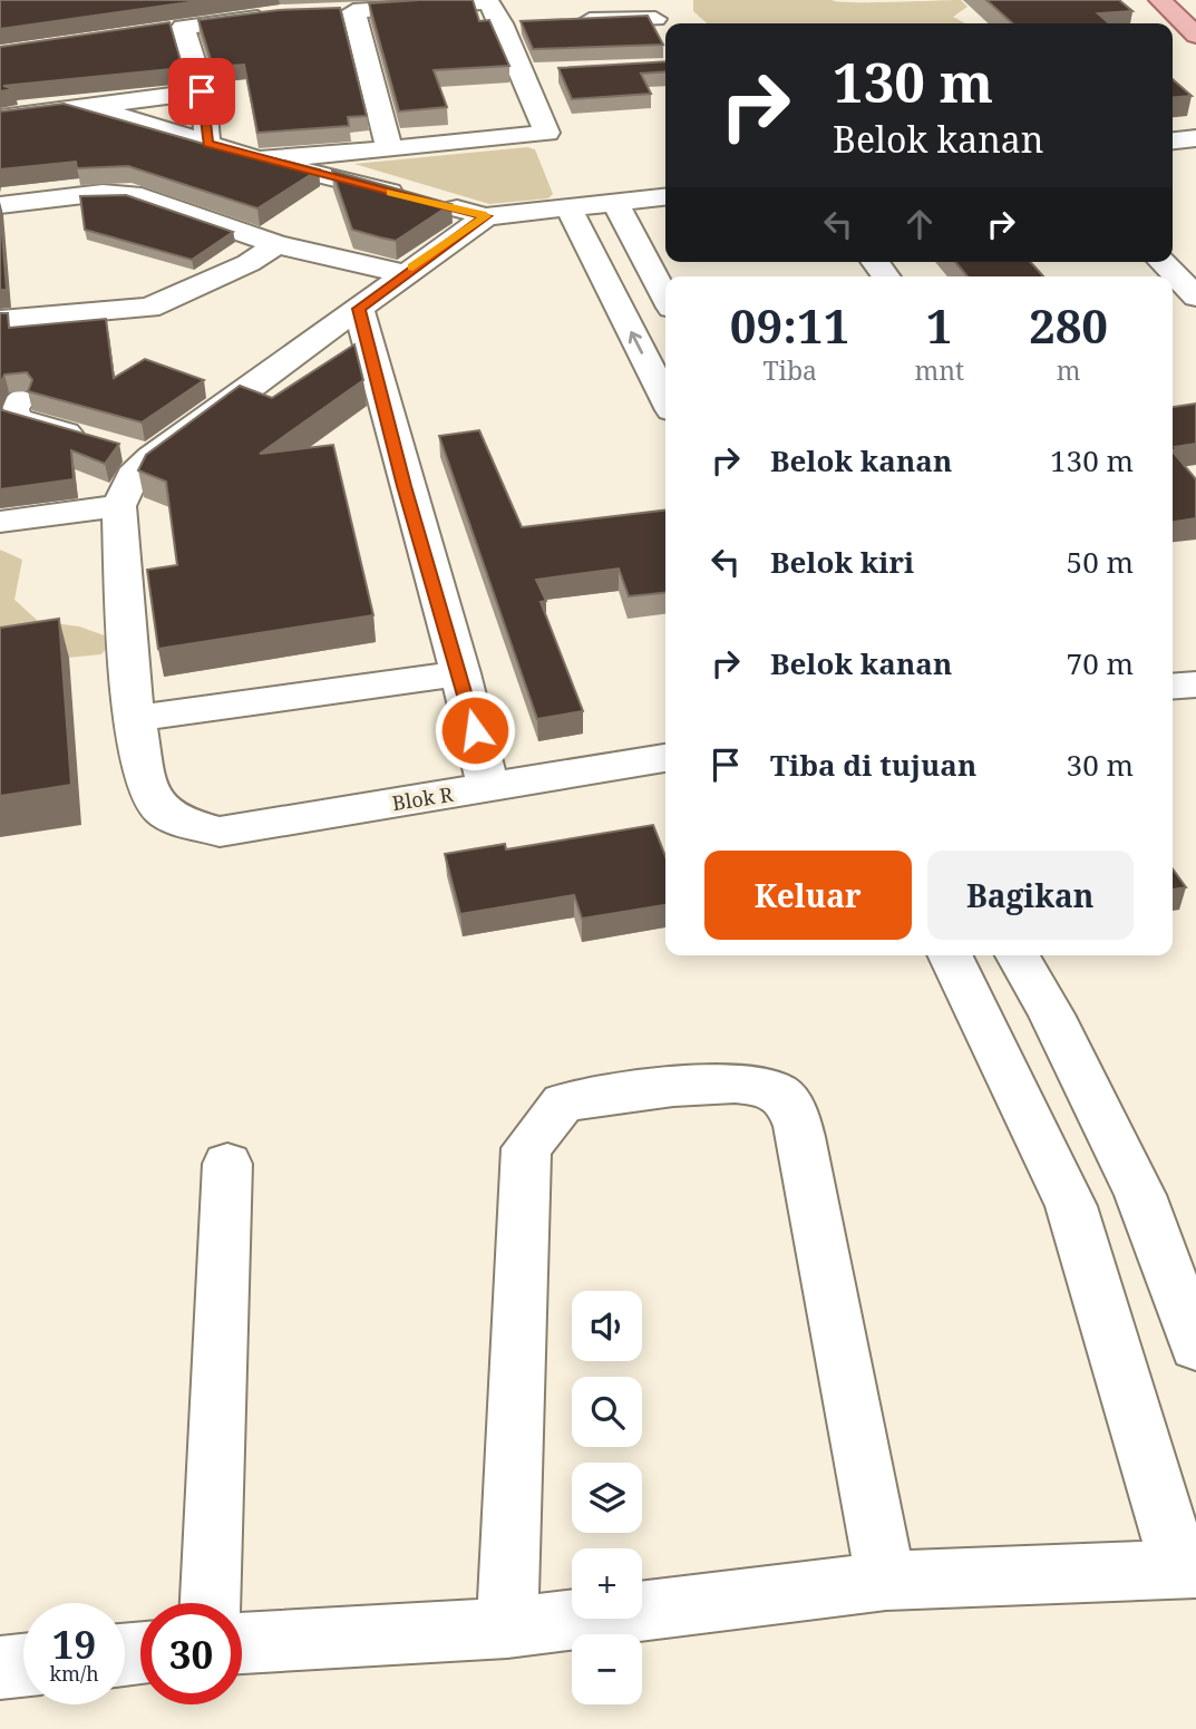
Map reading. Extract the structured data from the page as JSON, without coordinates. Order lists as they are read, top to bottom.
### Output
{
  "streets": {
    "street": ["Blok R"]
  },
  "page": {
    "turn": ["130 m", "Belok kanan"],
    "eta": [
      "09:11",
      "Tiba",
      "1",
      "mnt",
      "280",
      "m"
    ],
    "list": [
      {
        "name": "Belok kanan",
        "value": "130 m"
      },
      {
        "name": "Belok kiri",
        "value": "50 m"
      },
      {
        "name": "Belok kanan",
        "value": "70 m"
      },
      {
        "name": "Tiba di tujuan",
        "value": "30 m"
      }
    ],
    "buttons": ["Keluar", "Bagikan"],
    "map_buttons": ["+", "−"],
    "speed": "19 km/h",
    "limit": "30"
  }
}
